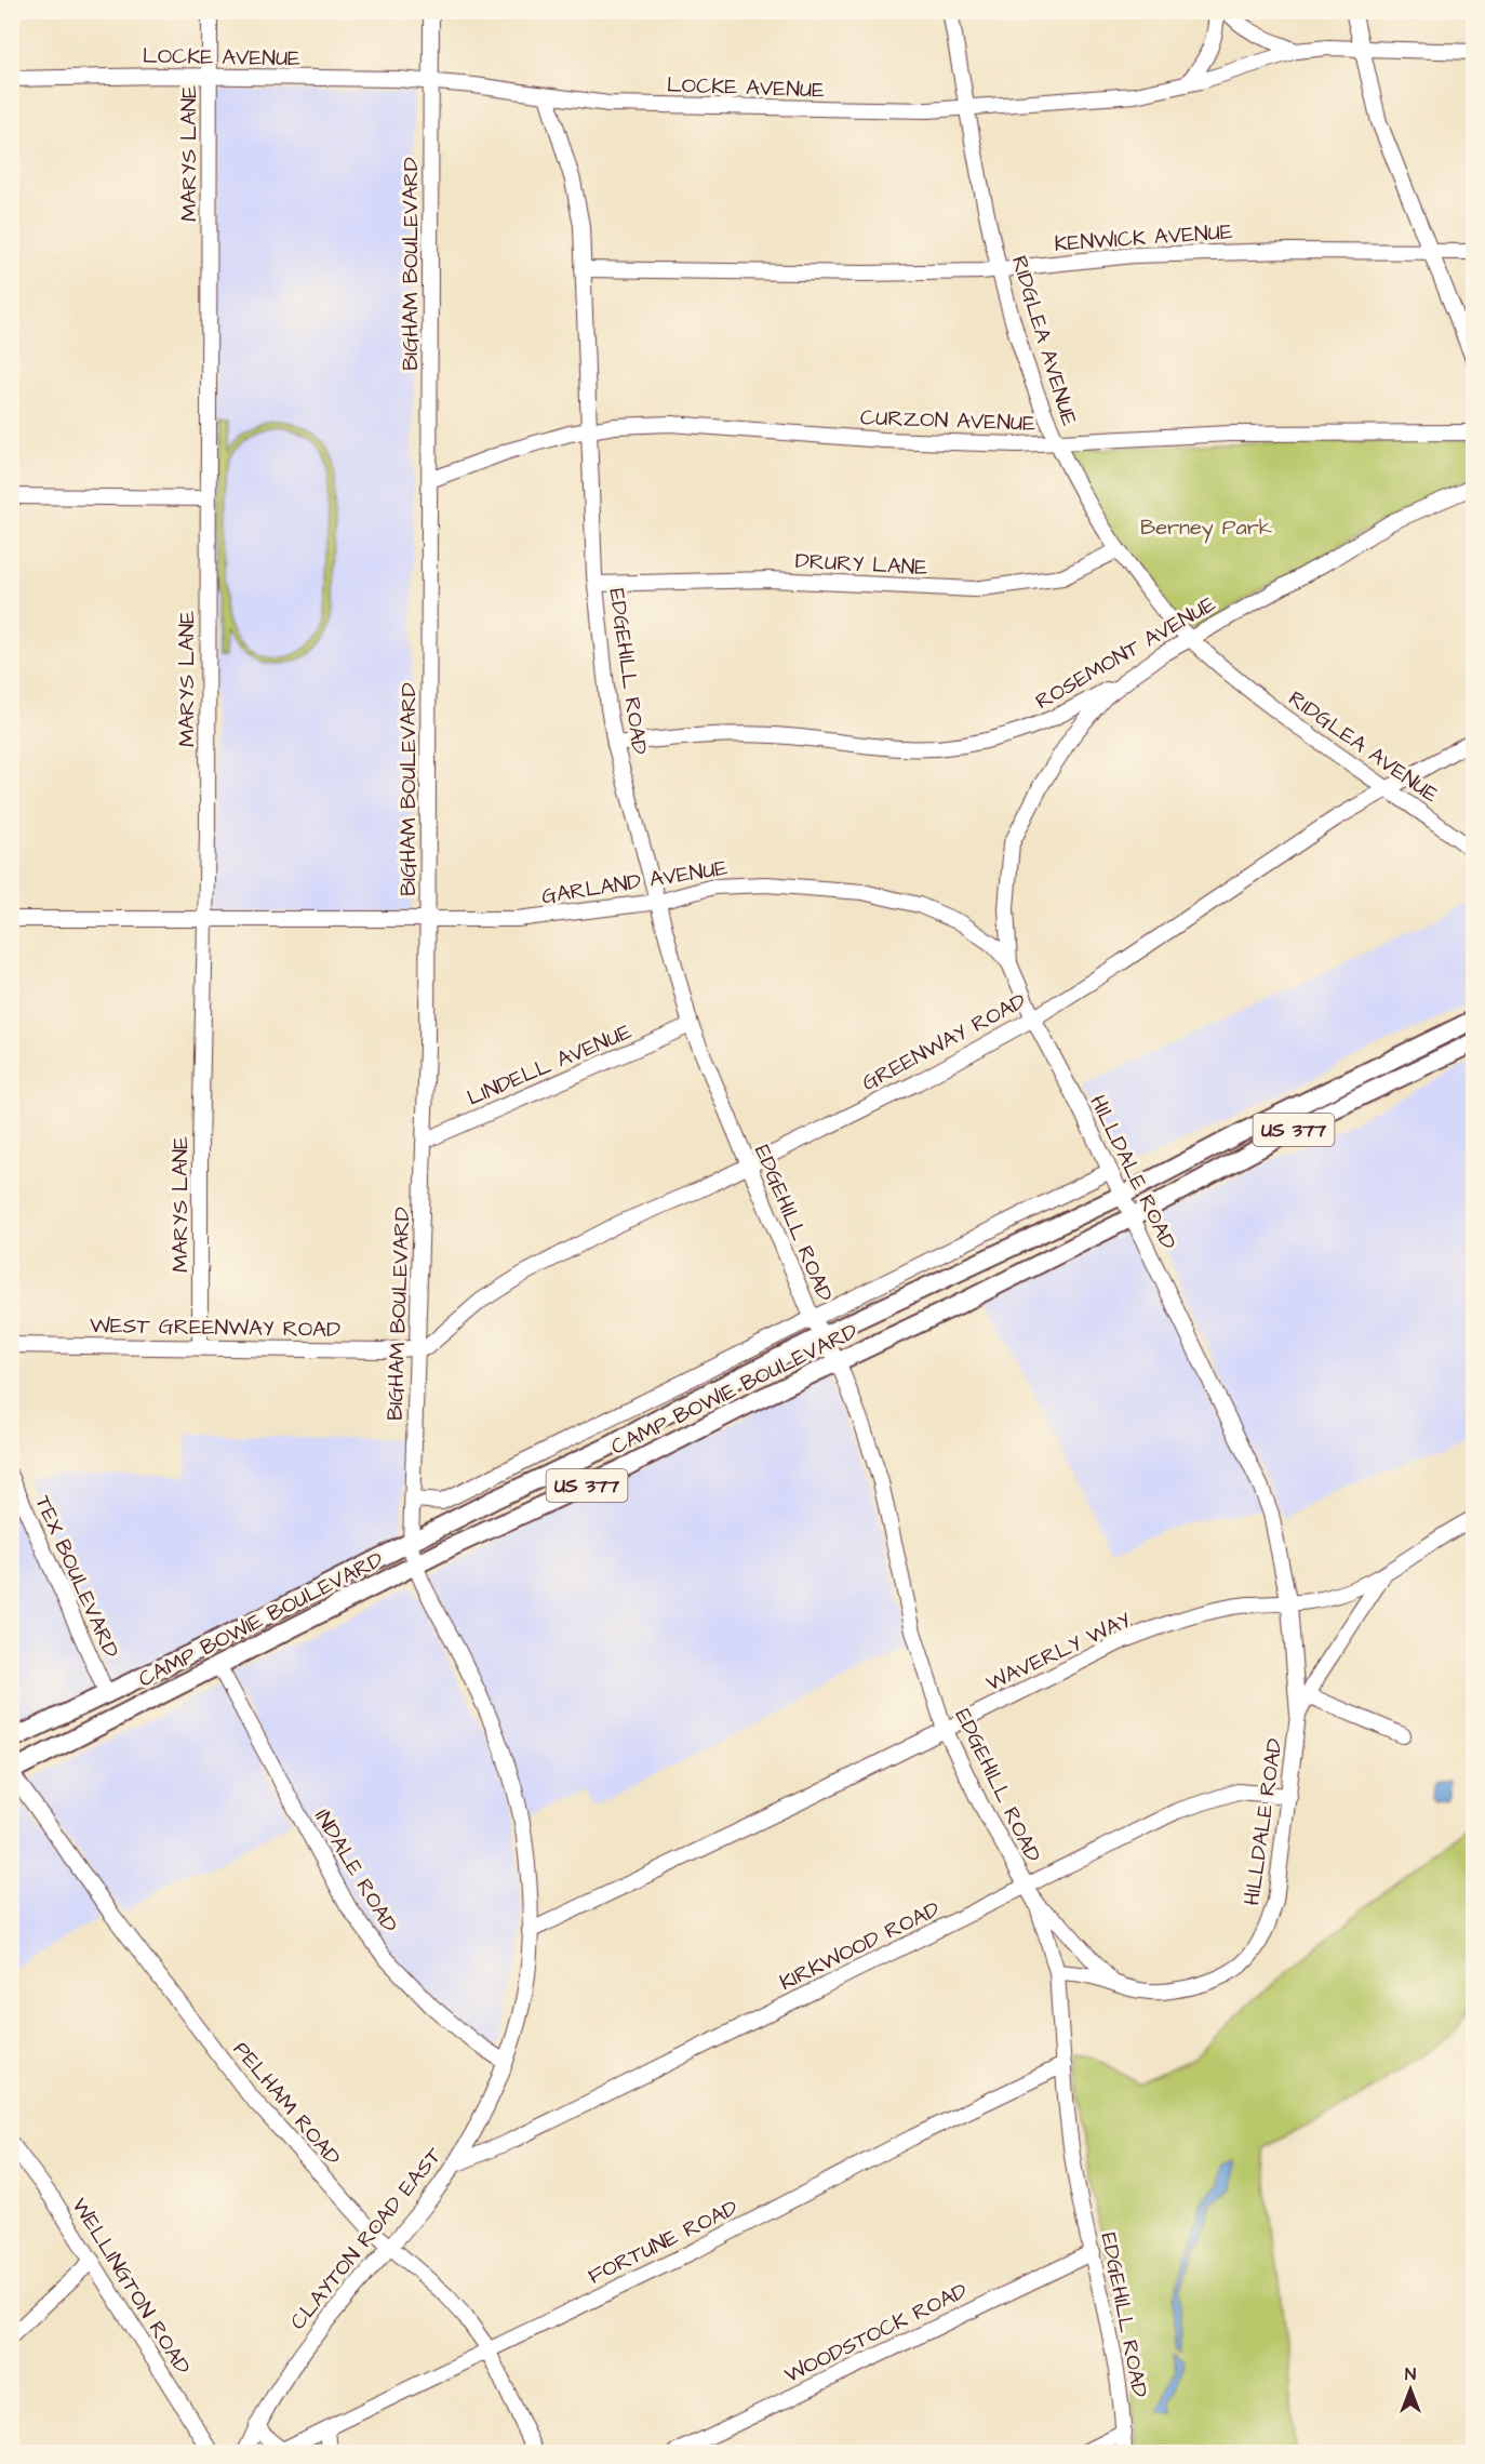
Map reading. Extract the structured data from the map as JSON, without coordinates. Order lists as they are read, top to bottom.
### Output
{
  "streets": {
    "main road": ["US 377", "CAMP BOWIE BOULEVARD"],
    "street": [
      "LOCKE AVENUE",
      "MARYS LANE",
      "KENWICK AVENUE",
      "BIGHAM BOULEVARD",
      "RIDGLEA AVENUE",
      "CURZON AVENUE",
      "DRURY LANE",
      "ROSEMONT AVENUE",
      "EDGEHILL ROAD",
      "GARLAND AVENUE",
      "GREENWAY ROAD",
      "LINDELL AVENUE",
      "HILLDALE ROAD",
      "WEST GREENWAY ROAD",
      "TEX BOULEVARD",
      "WAVERLY WAY",
      "INDALE ROAD",
      "KIRKWOOD ROAD",
      "PELHAM ROAD",
      "CLAYTON ROAD EAST",
      "FORTUNE ROAD",
      "WELLINGTON ROAD",
      "WOODSTOCK ROAD"
    ]
  },
  "crossings": [
    ["LOCKE AVENUE", "MARYS LANE"],
    ["LOCKE AVENUE", "BIGHAM BOULEVARD"],
    ["LOCKE AVENUE", "RIDGLEA AVENUE"],
    ["LOCKE AVENUE", "EDGEHILL ROAD"],
    ["MARYS LANE", "GARLAND AVENUE"],
    ["MARYS LANE", "WEST GREENWAY ROAD"],
    ["KENWICK AVENUE", "RIDGLEA AVENUE"],
    ["KENWICK AVENUE", "EDGEHILL ROAD"],
    ["BIGHAM BOULEVARD", "CURZON AVENUE"],
    ["BIGHAM BOULEVARD", "GARLAND AVENUE"],
    ["BIGHAM BOULEVARD", "GREENWAY ROAD"],
    ["BIGHAM BOULEVARD", "LINDELL AVENUE"],
    ["BIGHAM BOULEVARD", "WEST GREENWAY ROAD"],
    ["BIGHAM BOULEVARD", "CAMP BOWIE BOULEVARD"],
    ["BIGHAM BOULEVARD", "CLAYTON ROAD EAST"],
    ["RIDGLEA AVENUE", "CURZON AVENUE"],
    ["RIDGLEA AVENUE", "DRURY LANE"],
    ["RIDGLEA AVENUE", "ROSEMONT AVENUE"],
    ["RIDGLEA AVENUE", "GREENWAY ROAD"],
    ["CURZON AVENUE", "EDGEHILL ROAD"],
    ["DRURY LANE", "EDGEHILL ROAD"],
    ["ROSEMONT AVENUE", "EDGEHILL ROAD"],
    ["ROSEMONT AVENUE", "HILLDALE ROAD"],
    ["EDGEHILL ROAD", "GARLAND AVENUE"],
    ["EDGEHILL ROAD", "GREENWAY ROAD"],
    ["EDGEHILL ROAD", "LINDELL AVENUE"],
    ["EDGEHILL ROAD", "HILLDALE ROAD"],
    ["EDGEHILL ROAD", "CAMP BOWIE BOULEVARD"],
    ["EDGEHILL ROAD", "WAVERLY WAY"],
    ["EDGEHILL ROAD", "KIRKWOOD ROAD"],
    ["EDGEHILL ROAD", "FORTUNE ROAD"],
    ["EDGEHILL ROAD", "WOODSTOCK ROAD"],
    ["GARLAND AVENUE", "HILLDALE ROAD"],
    ["GREENWAY ROAD", "HILLDALE ROAD"],
    ["GREENWAY ROAD", "WEST GREENWAY ROAD"],
    ["HILLDALE ROAD", "CAMP BOWIE BOULEVARD"],
    ["HILLDALE ROAD", "WAVERLY WAY"],
    ["HILLDALE ROAD", "KIRKWOOD ROAD"],
    ["CAMP BOWIE BOULEVARD", "TEX BOULEVARD"],
    ["CAMP BOWIE BOULEVARD", "INDALE ROAD"],
    ["CAMP BOWIE BOULEVARD", "PELHAM ROAD"],
    ["CAMP BOWIE BOULEVARD", "CLAYTON ROAD EAST"],
    ["WAVERLY WAY", "CLAYTON ROAD EAST"],
    ["INDALE ROAD", "CLAYTON ROAD EAST"],
    ["KIRKWOOD ROAD", "CLAYTON ROAD EAST"],
    ["PELHAM ROAD", "CLAYTON ROAD EAST"],
    ["PELHAM ROAD", "FORTUNE ROAD"]
  ],
  "parks": ["Berney Park"],
  "north": "top"
}
